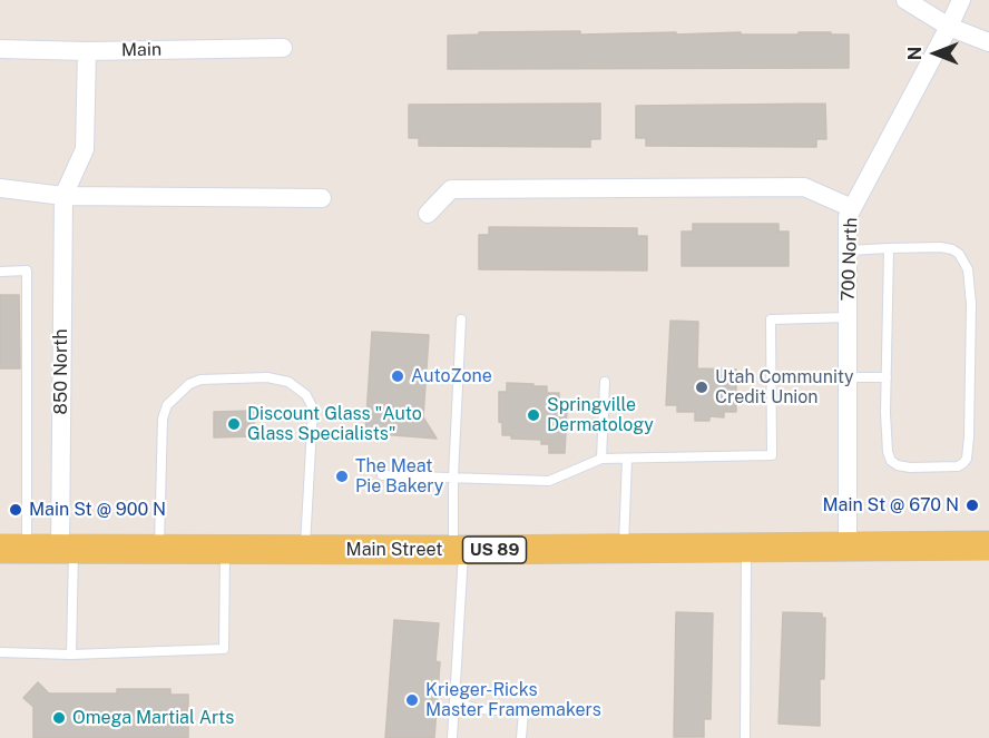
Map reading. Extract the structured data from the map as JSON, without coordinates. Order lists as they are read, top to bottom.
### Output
{
  "streets": {
    "main road": ["Main Street", "US 89"],
    "street": ["Main", "700 North", "850 North"]
  },
  "crossings": [
    ["700 North", "Main Street"],
    ["850 North", "Main Street"]
  ],
  "places": [
    "AutoZone",
    "Utah Community Credit Union",
    "Springville Dermatology",
    "Discount Glass \"Auto Glass Specialists\"",
    "The Meat Pie Bakery",
    "Main St @ 670 N",
    "Main St @ 900 N",
    "Krieger-Ricks Master Framemakers",
    "Omega Martial Arts"
  ],
  "north": "left"
}
